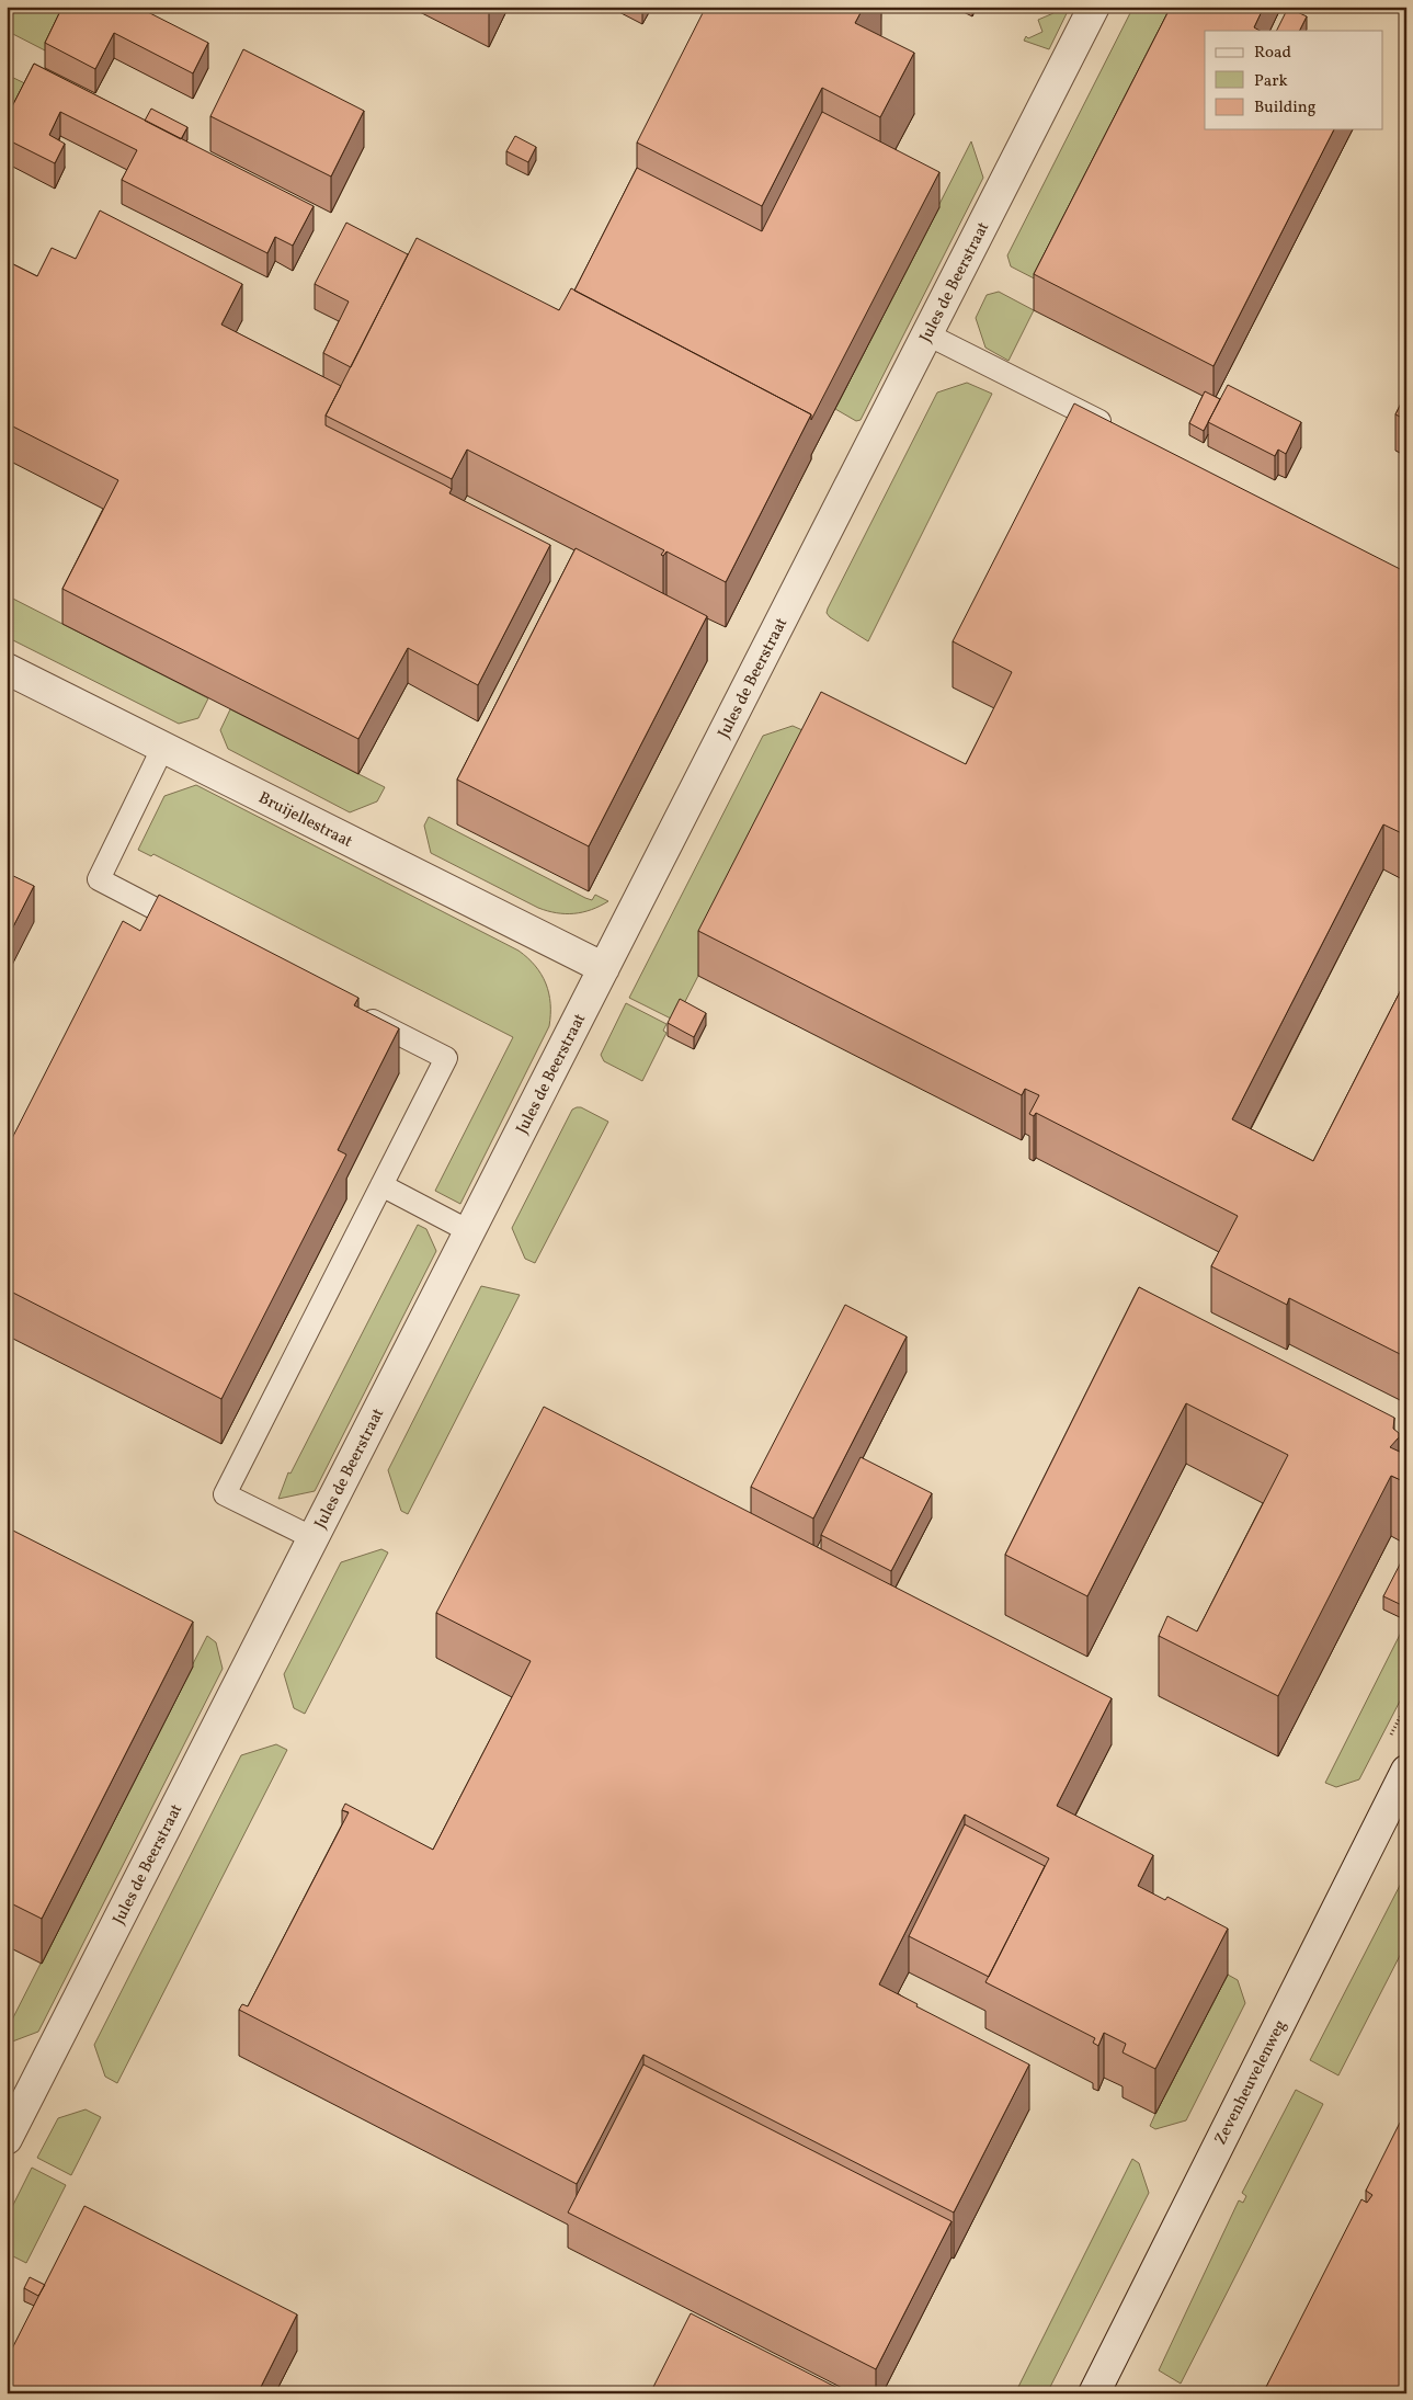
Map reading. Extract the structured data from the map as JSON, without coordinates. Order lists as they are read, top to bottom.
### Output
{
  "streets": {
    "street": ["Jules de Beerstraat", "Bruijellestraat", "Zevenheuvelenweg"]
  },
  "crossings": [
    ["Jules de Beerstraat", "Bruijellestraat"]
  ],
  "legend": ["Road", "Park", "Building"]
}
